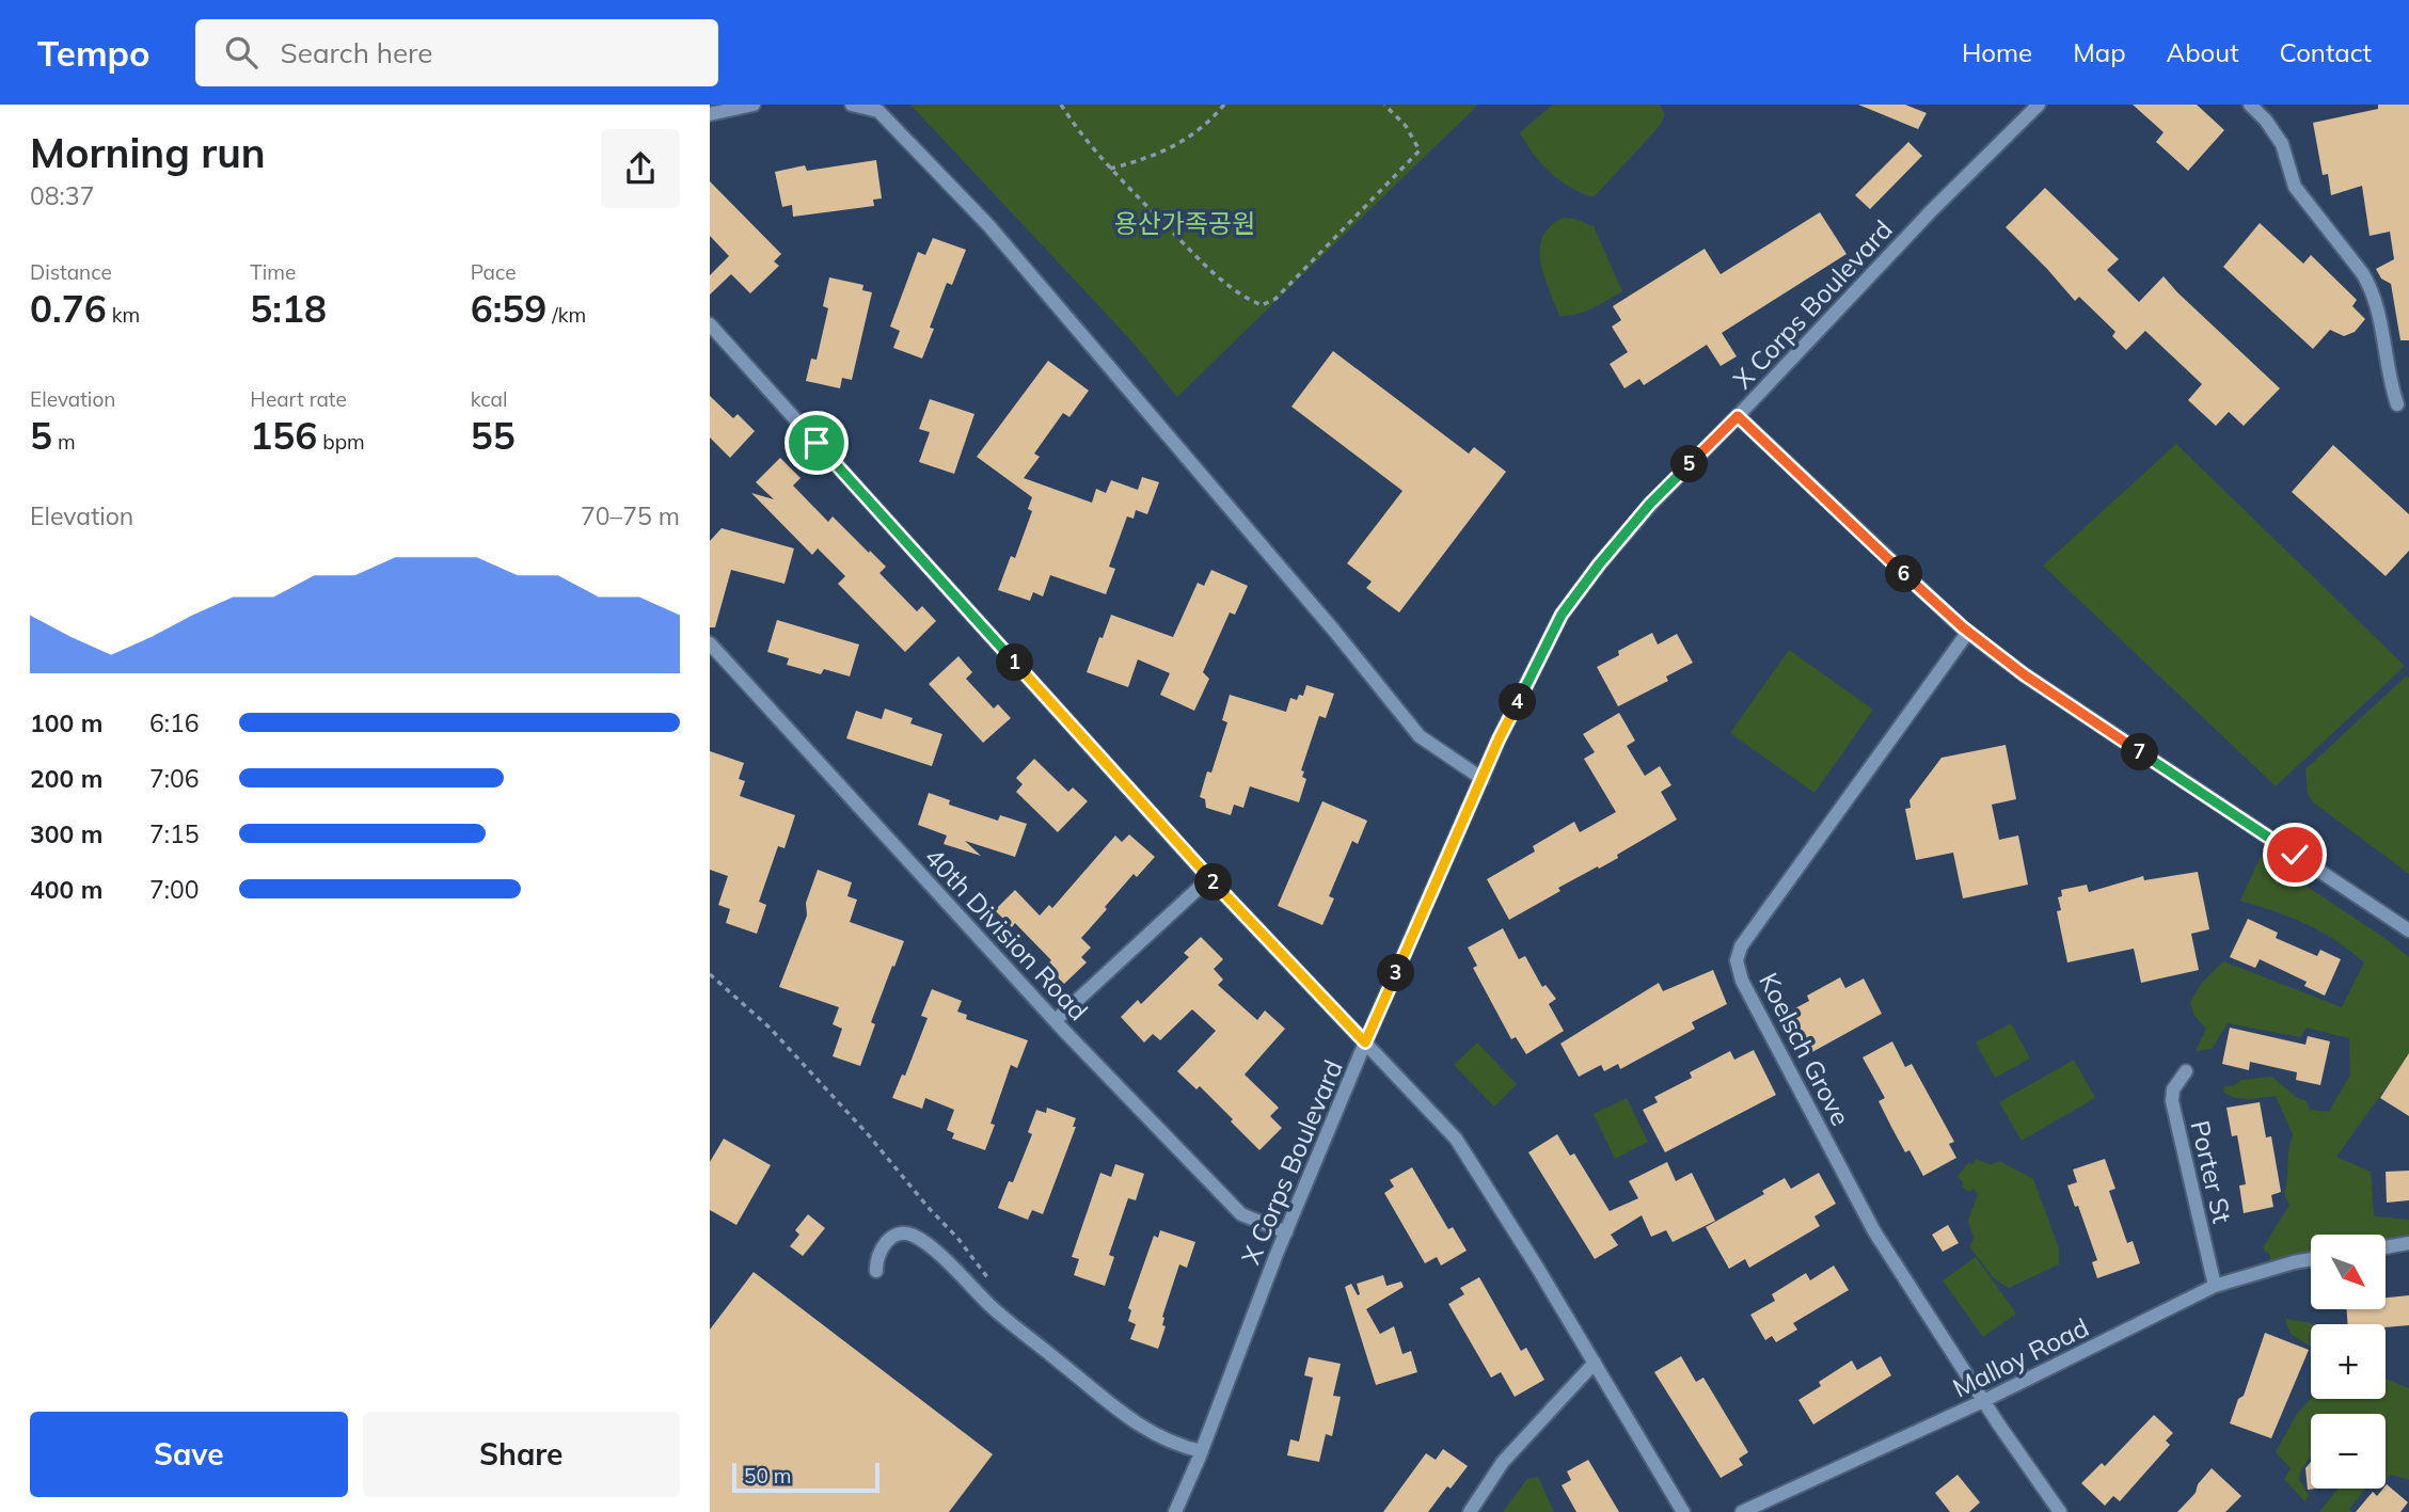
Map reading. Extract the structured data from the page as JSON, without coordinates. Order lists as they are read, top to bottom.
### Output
{
  "streets": {
    "street": [
      "X Corps Boulevard",
      "40th Division Road",
      "Koelsch Grove",
      "Porter St",
      "Malloy Road"
    ]
  },
  "crossings": [
    ["X Corps Boulevard", "40th Division Road"],
    ["Koelsch Grove", "Malloy Road"],
    ["Porter St", "Malloy Road"]
  ],
  "parks": ["용산가족공원"],
  "scale_bar": "50 m",
  "north": "bottom right",
  "page": {
    "header": "Tempo",
    "search": "Search here",
    "nav": [
      "Home",
      "Map",
      "About",
      "Contact"
    ],
    "heading": ["Morning run", "08:37"],
    "stats": [
      ["Distance", "0.76 km"],
      ["Time", "5:18"],
      ["Pace", "6:59 /km"],
      ["Elevation", "5 m"],
      ["Heart rate", "156 bpm"],
      ["kcal", "55"]
    ],
    "pins": [
      "5",
      "6",
      "1",
      "4",
      "7",
      "2",
      "3"
    ],
    "chart": ["Elevation", "70–75 m"],
    "list": [
      {
        "name": "100 m",
        "note": "6:16"
      },
      {
        "name": "200 m",
        "note": "7:06"
      },
      {
        "name": "300 m",
        "note": "7:15"
      },
      {
        "name": "400 m",
        "note": "7:00"
      }
    ],
    "map_buttons": ["+", "−"],
    "buttons": ["Save", "Share"],
    "scale": "50 m"
  }
}
